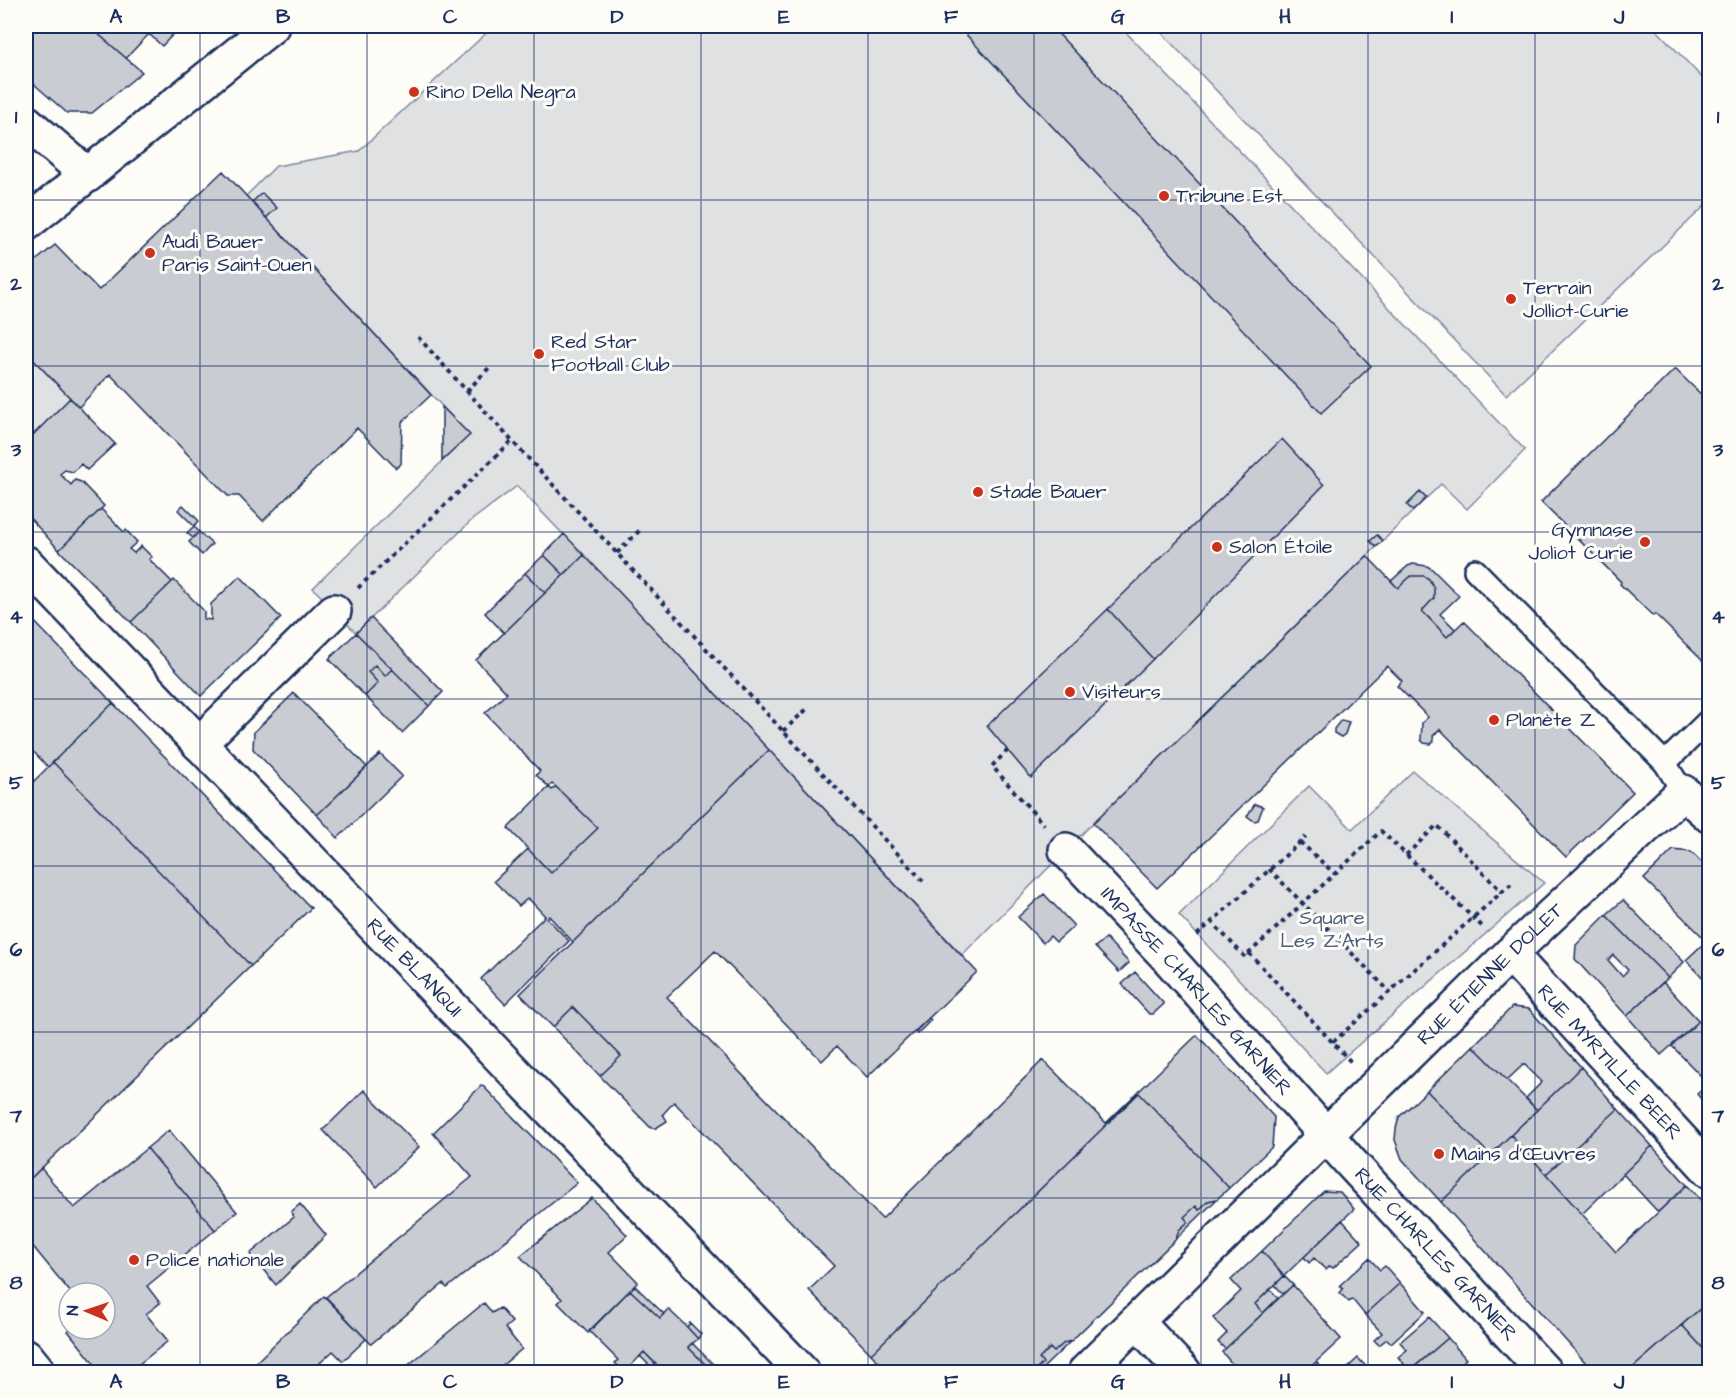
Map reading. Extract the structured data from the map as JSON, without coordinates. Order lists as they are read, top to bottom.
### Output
{
  "streets": {
    "street": [
      "RUE BLANQUI",
      "RUE ÉTIENNE DOLET",
      "IMPASSE CHARLES GARNIER",
      "RUE MYRTILLE BEER",
      "RUE CHARLES GARNIER"
    ]
  },
  "crossings": [
    ["RUE ÉTIENNE DOLET", "IMPASSE CHARLES GARNIER"],
    ["RUE ÉTIENNE DOLET", "RUE MYRTILLE BEER"],
    ["RUE ÉTIENNE DOLET", "RUE CHARLES GARNIER"],
    ["IMPASSE CHARLES GARNIER", "RUE CHARLES GARNIER"]
  ],
  "parks": ["Square Les Z'Arts"],
  "places": [
    "Rino Della Negra",
    "Tribune Est",
    "Audi Bauer Paris Saint-Ouen",
    "Terrain Jolliot-Curie",
    "Red Star Football Club",
    "Stade Bauer",
    "Gymnase Joliot Curie",
    "Salon Étoile",
    "Visiteurs",
    "Planète Z",
    "Mains d'Œuvres",
    "Police nationale"
  ],
  "north": "left",
  "grid": {
    "columns": [
      "A",
      "B",
      "C",
      "D",
      "E",
      "F",
      "G",
      "H",
      "I",
      "J"
    ],
    "rows": [
      "1",
      "2",
      "3",
      "4",
      "5",
      "6",
      "7",
      "8"
    ]
  }
}
